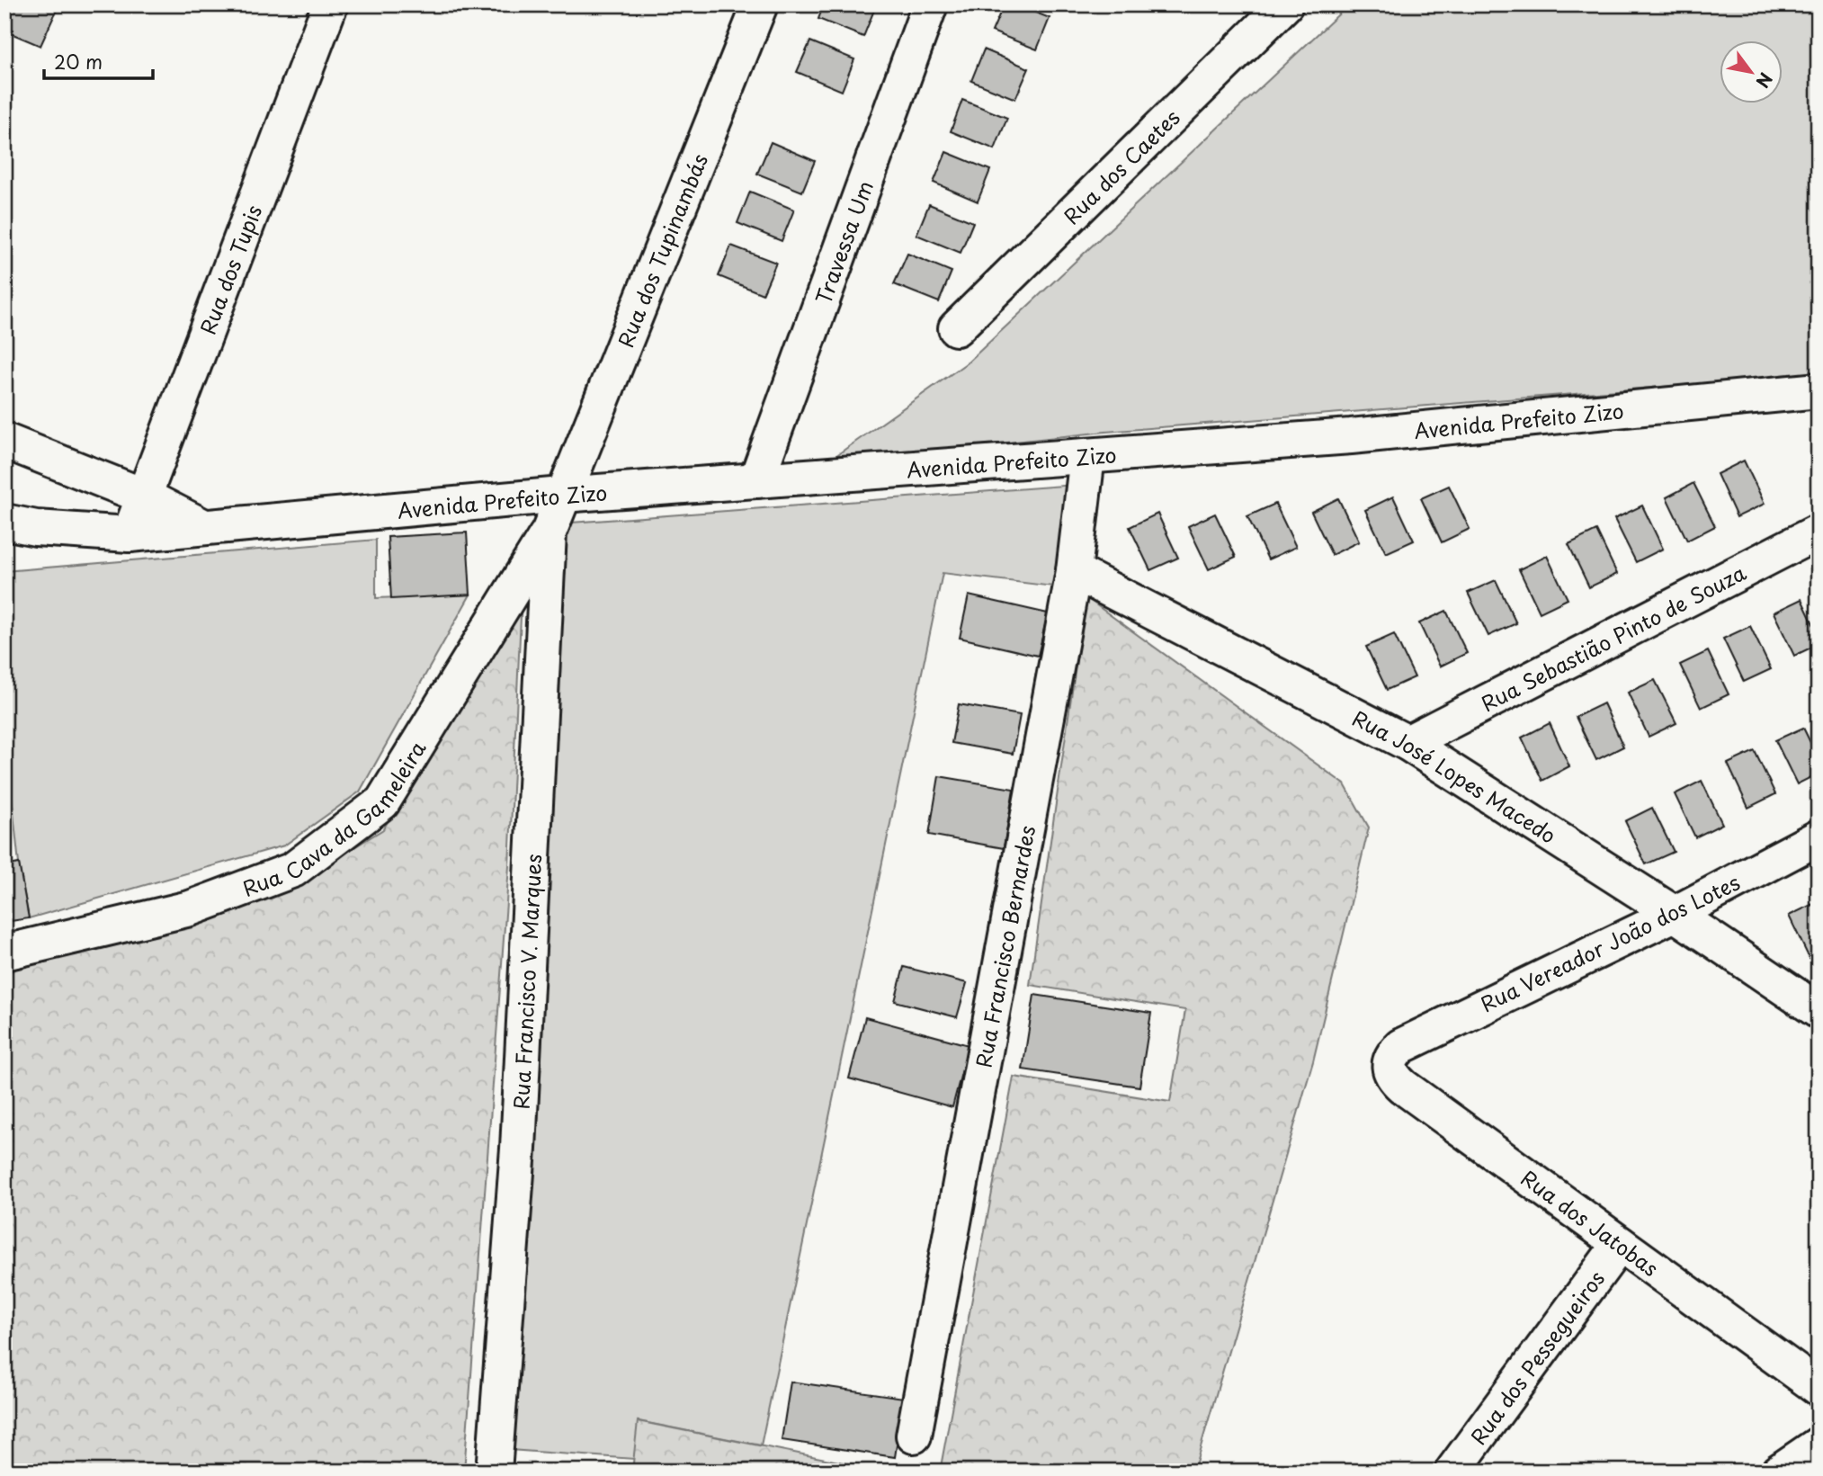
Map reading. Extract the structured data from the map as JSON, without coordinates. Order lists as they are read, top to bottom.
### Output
{
  "streets": {
    "street": [
      "Rua dos Caetes",
      "Travessa Um",
      "Rua dos Tupinambás",
      "Rua dos Tupis",
      "Avenida Prefeito Zizo",
      "Rua Sebastião Pinto de Souza",
      "Rua José Lopes Macedo",
      "Rua Cava da Gameleira",
      "Rua Vereador João dos Lotes",
      "Rua Francisco Bernardes",
      "Rua Francisco V. Marques",
      "Rua dos Jatobas",
      "Rua dos Pessegueiros"
    ]
  },
  "crossings": [
    ["Travessa Um", "Avenida Prefeito Zizo"],
    ["Rua dos Tupinambás", "Avenida Prefeito Zizo"],
    ["Rua dos Tupinambás", "Rua Francisco V. Marques"],
    ["Rua dos Tupis", "Avenida Prefeito Zizo"],
    ["Avenida Prefeito Zizo", "Rua Francisco Bernardes"],
    ["Avenida Prefeito Zizo", "Rua Francisco V. Marques"],
    ["Rua Sebastião Pinto de Souza", "Rua José Lopes Macedo"],
    ["Rua José Lopes Macedo", "Rua Vereador João dos Lotes"],
    ["Rua José Lopes Macedo", "Rua Francisco Bernardes"],
    ["Rua Cava da Gameleira", "Rua Francisco V. Marques"],
    ["Rua Vereador João dos Lotes", "Rua dos Jatobas"],
    ["Rua dos Jatobas", "Rua dos Pessegueiros"]
  ],
  "scale_bar": "20 m",
  "north": "bottom right"
}
